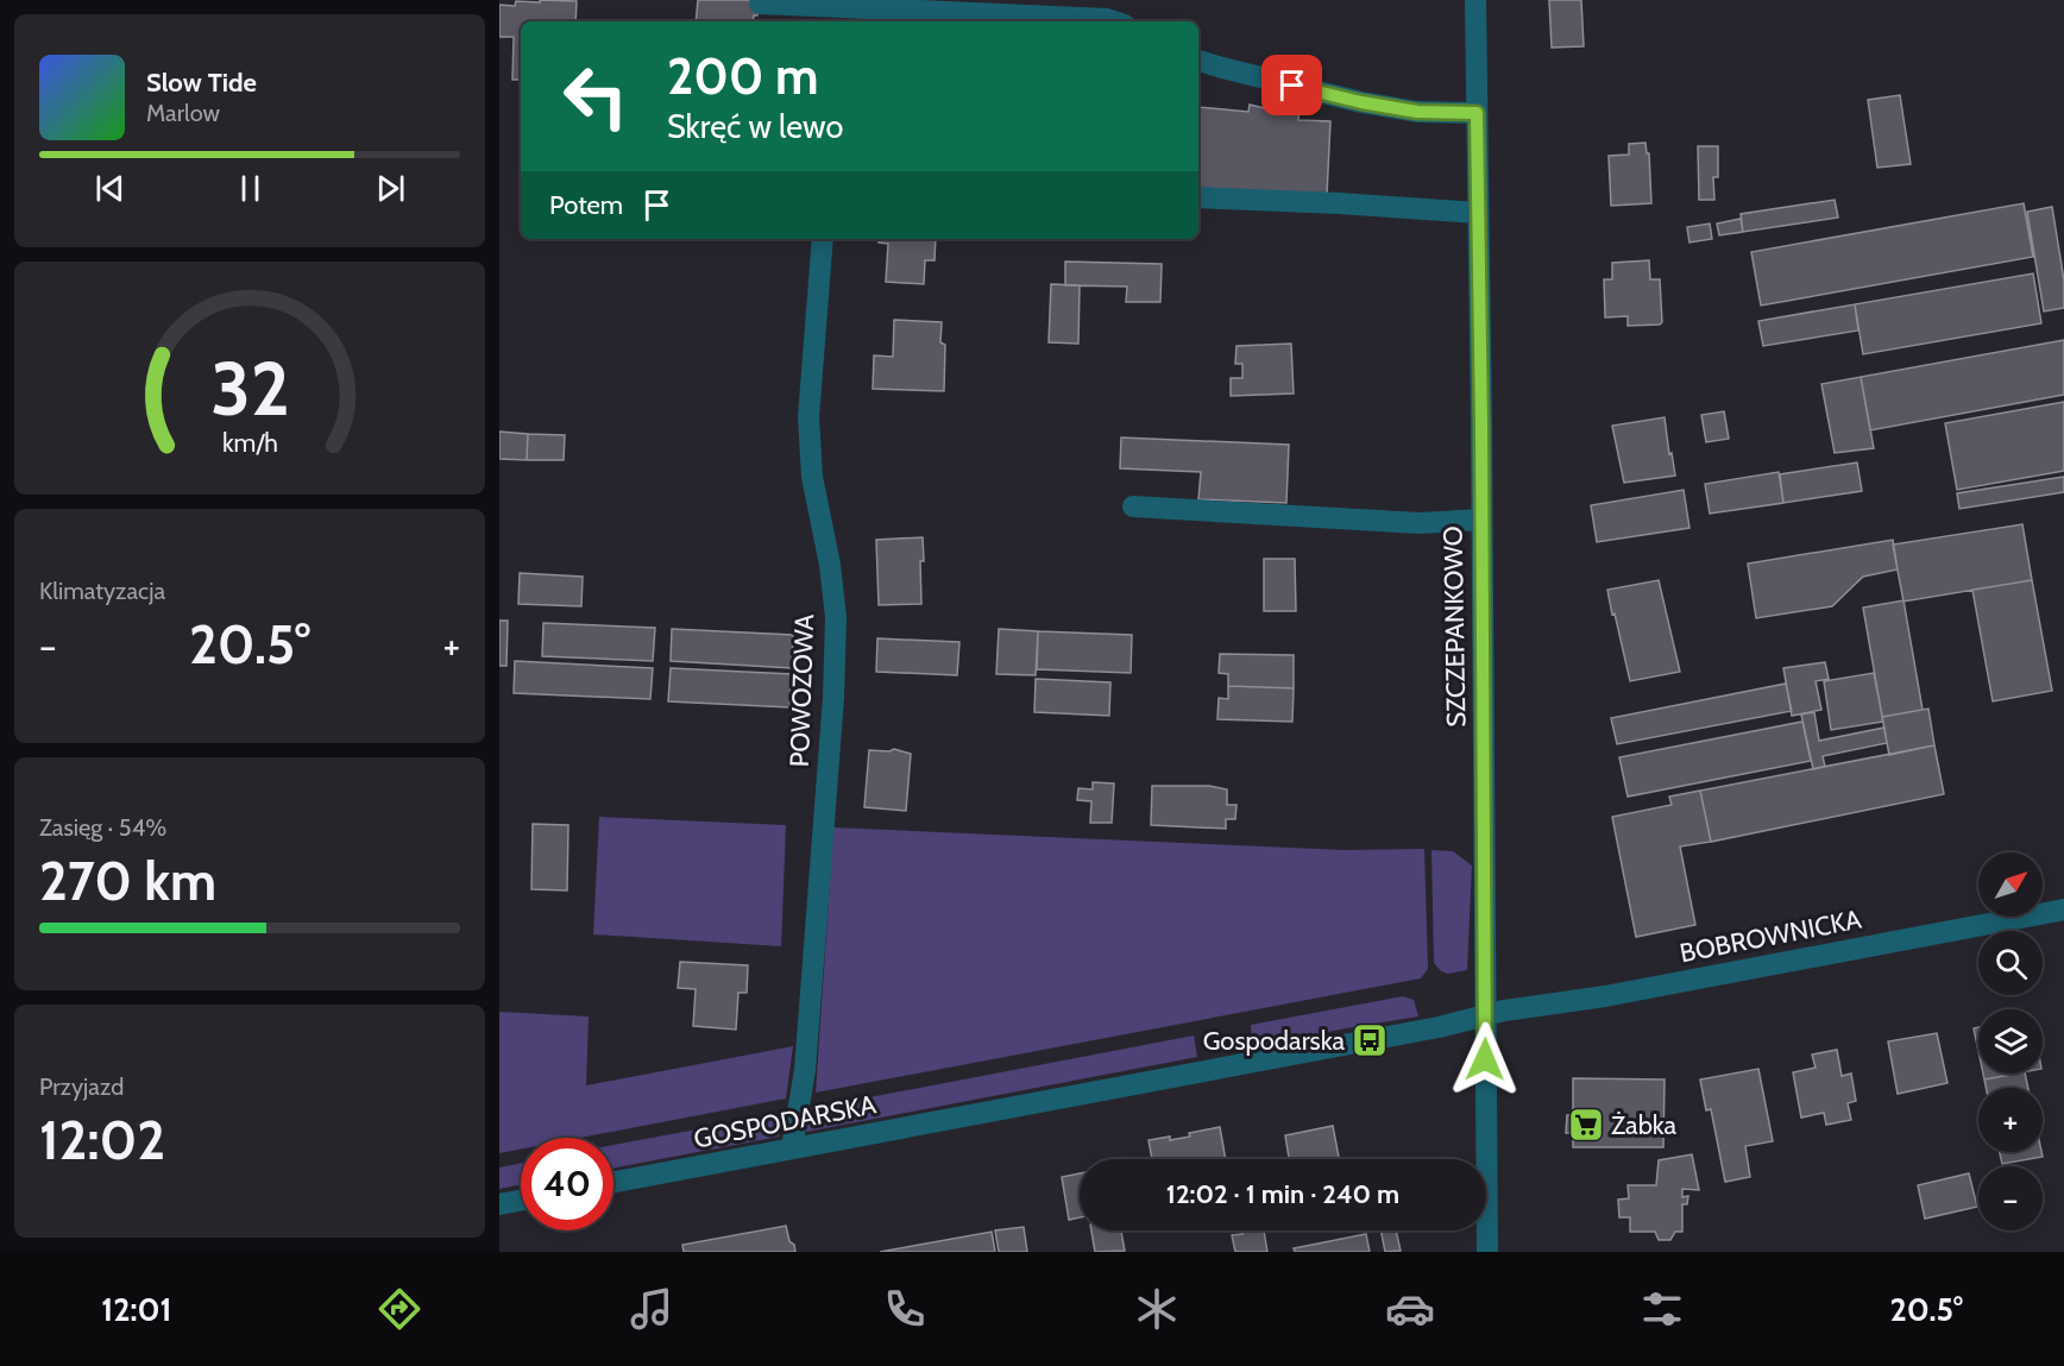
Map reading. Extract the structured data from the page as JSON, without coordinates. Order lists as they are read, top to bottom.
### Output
{
  "streets": {
    "street": [
      "SZCZEPANKOWO",
      "POWOZOWA",
      "BOBROWNICKA",
      "GOSPODARSKA"
    ]
  },
  "crossings": [
    ["SZCZEPANKOWO", "BOBROWNICKA"],
    ["SZCZEPANKOWO", "GOSPODARSKA"],
    ["POWOZOWA", "GOSPODARSKA"],
    ["BOBROWNICKA", "GOSPODARSKA"]
  ],
  "places": {
    "bus stop": ["Gospodarska"],
    "supermarket": ["Żabka"]
  },
  "north": "top right",
  "page": {
    "turn": ["200 m", "Skręć w lewo"],
    "song": ["Slow Tide", "Marlow"],
    "then": "Potem",
    "tile": [
      "Klimatyzacja",
      ["Zasięg · 54%", "270 km"],
      ["Przyjazd", "12:02"]
    ],
    "heat": ["−", "20.5°", "+"],
    "map_buttons": ["+", "−"],
    "limit": "40",
    "trip": "12:02 · 1 min · 240 m",
    "tabs": ["12:01", "20.5°"],
    "gauge": ["32", "km/h"]
  }
}
